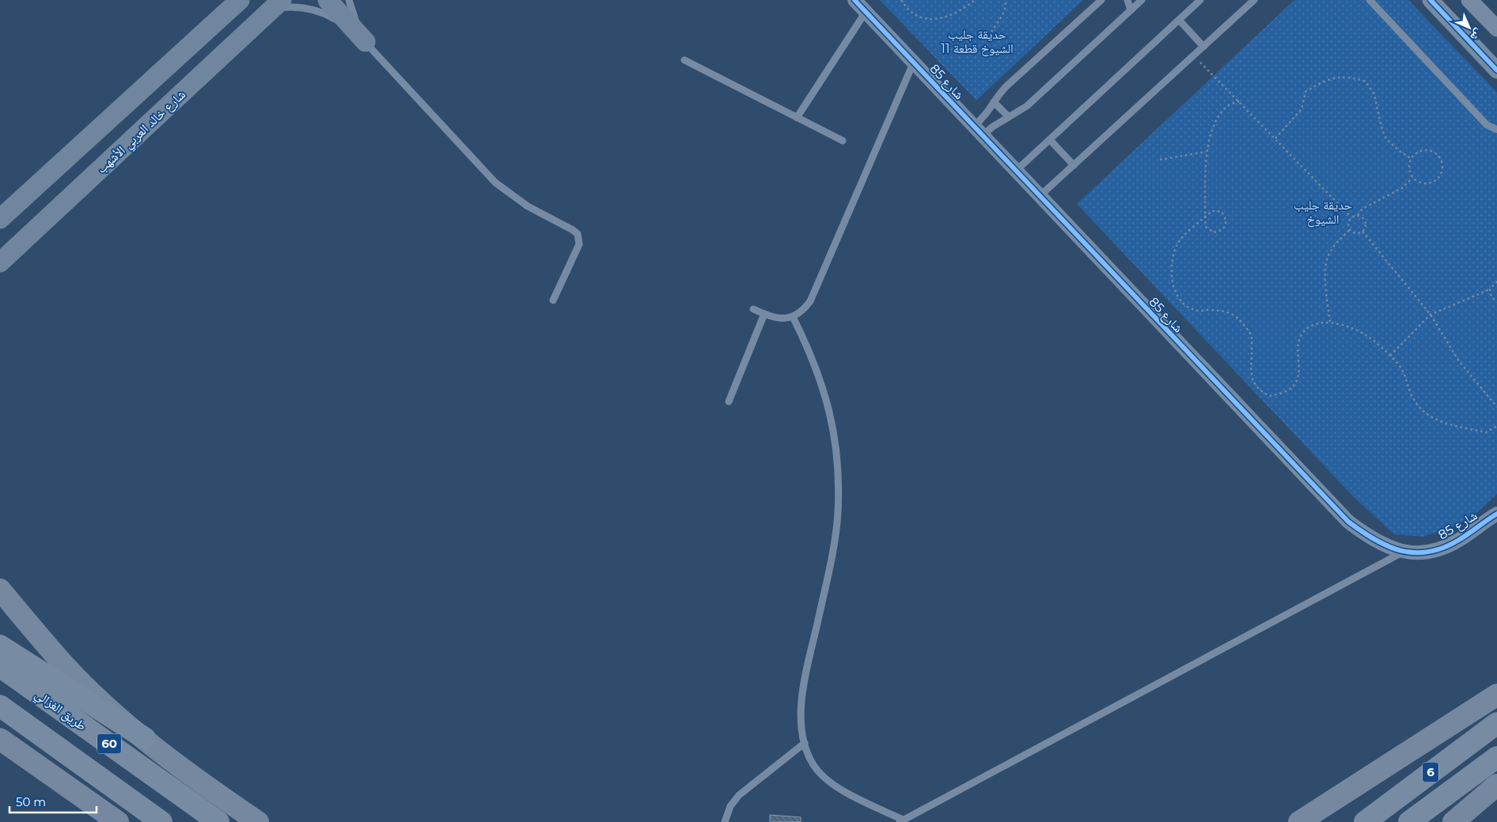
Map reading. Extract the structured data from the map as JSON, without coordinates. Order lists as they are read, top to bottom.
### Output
{
  "streets": {
    "highway": ["طريق الغزالي", "60", "6"],
    "main road": ["شارع خالد العربي الأشهب"],
    "street": ["شارع 85"]
  },
  "parks": ["حديقة جليب الشيوخ قطعة 11", "حديقة جليب الشيوخ"],
  "scale_bar": "50 m",
  "north": "bottom right"
}
